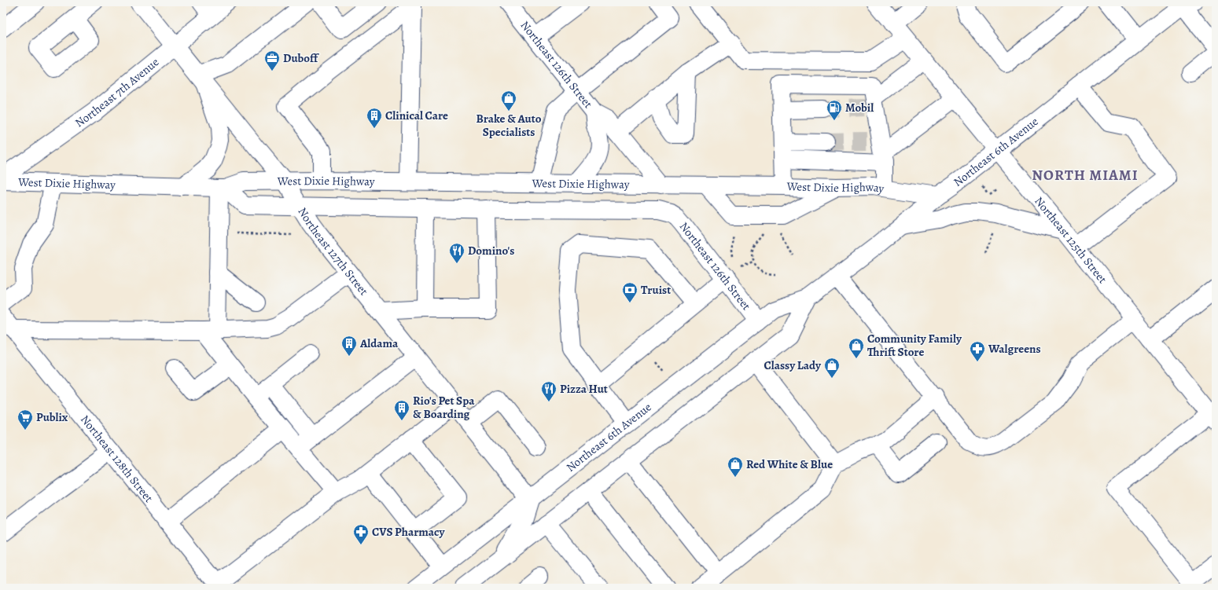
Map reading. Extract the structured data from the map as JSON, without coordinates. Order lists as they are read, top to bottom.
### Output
{
  "streets": {
    "main road": [
      "Northeast 126th Street",
      "Northeast 7th Avenue",
      "Northeast 6th Avenue",
      "West Dixie Highway",
      "Northeast 125th Street",
      "Northeast 127th Street",
      "Northeast 128th Street"
    ]
  },
  "crossings": [
    ["Northeast 126th Street", "Northeast 6th Avenue"],
    ["Northeast 126th Street", "West Dixie Highway"],
    ["Northeast 7th Avenue", "Northeast 127th Street"],
    ["Northeast 6th Avenue", "West Dixie Highway"],
    ["Northeast 6th Avenue", "Northeast 125th Street"],
    ["Northeast 6th Avenue", "Northeast 127th Street"],
    ["West Dixie Highway", "Northeast 127th Street"]
  ],
  "districts": ["NORTH MIAMI"],
  "places": {
    "office": ["Duboff"],
    "shop": [
      "Brake & Auto Specialists",
      "Community Family Thrift Store",
      "Classy Lady",
      "Red White & Blue"
    ],
    "fuel station": ["Mobil"],
    "building": ["Clinical Care", "Aldama", "Rio's Pet Spa & Boarding"],
    "restaurant": ["Domino's", "Pizza Hut"],
    "bank": ["Truist"],
    "pharmacy": ["Walgreens", "CVS Pharmacy"],
    "supermarket": ["Publix"]
  }
}
